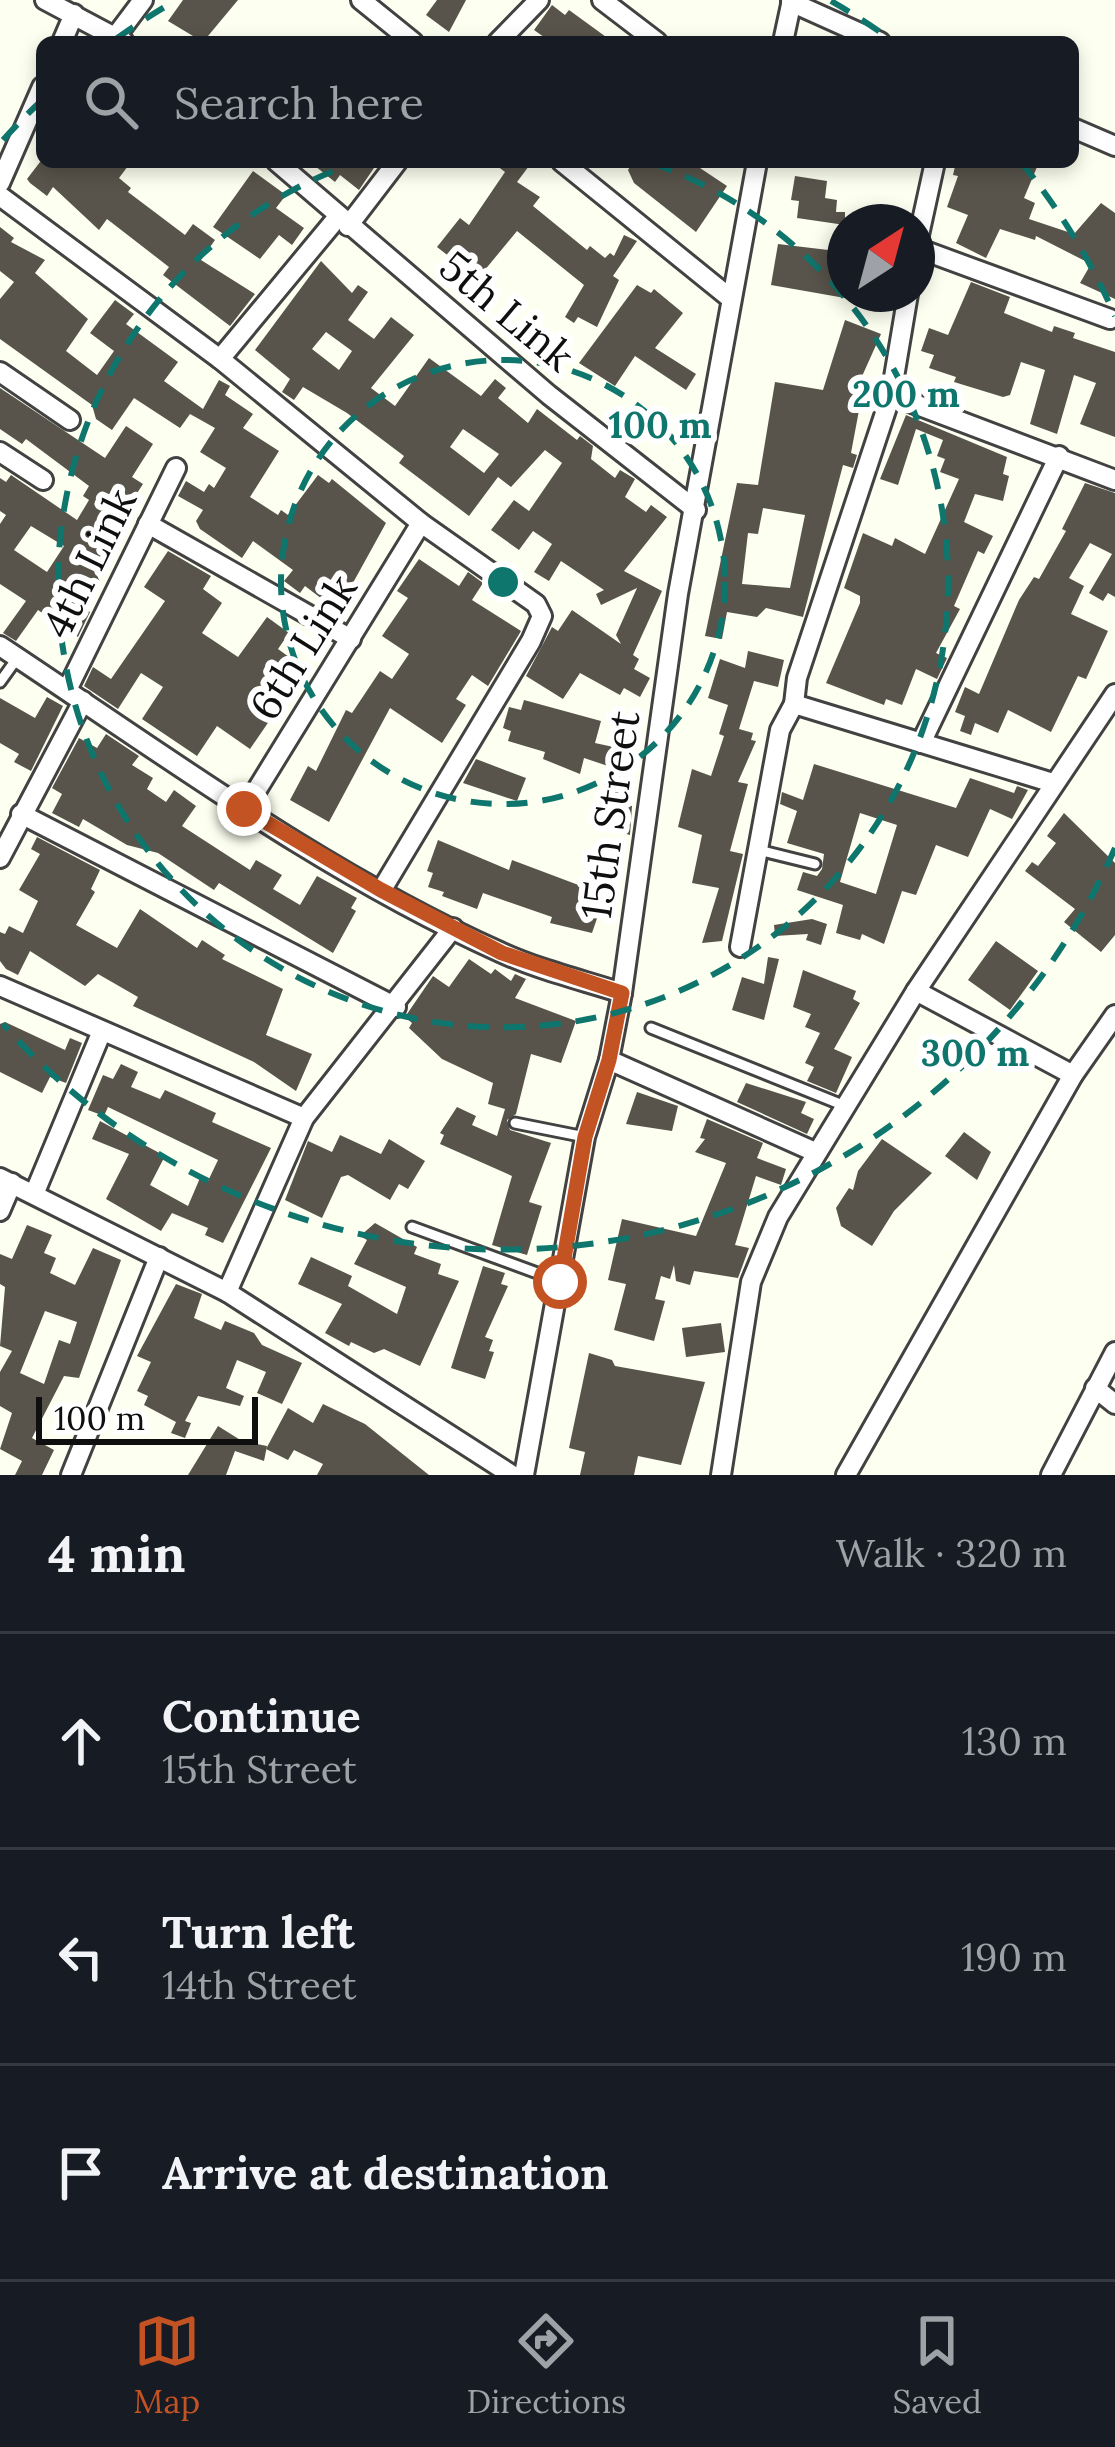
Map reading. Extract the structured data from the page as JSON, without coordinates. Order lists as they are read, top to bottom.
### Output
{
  "streets": {
    "street": [
      "5th Link",
      "4th Link",
      "6th Link",
      "15th Street"
    ]
  },
  "crossings": [
    ["5th Link", "15th Street"]
  ],
  "scale_bar": "100 m",
  "north": "top right",
  "page": {
    "search": "Search here",
    "scale": "100 m",
    "heading": ["4 min", "Walk · 320 m"],
    "list": [
      ["Continue", "15th Street", "130 m"],
      ["Turn left", "14th Street", "190 m"],
      "Arrive at destination"
    ],
    "nav": ["Map", "Directions", "Saved"]
  },
  "rings": ["200 m", "100 m", "300 m"]
}
